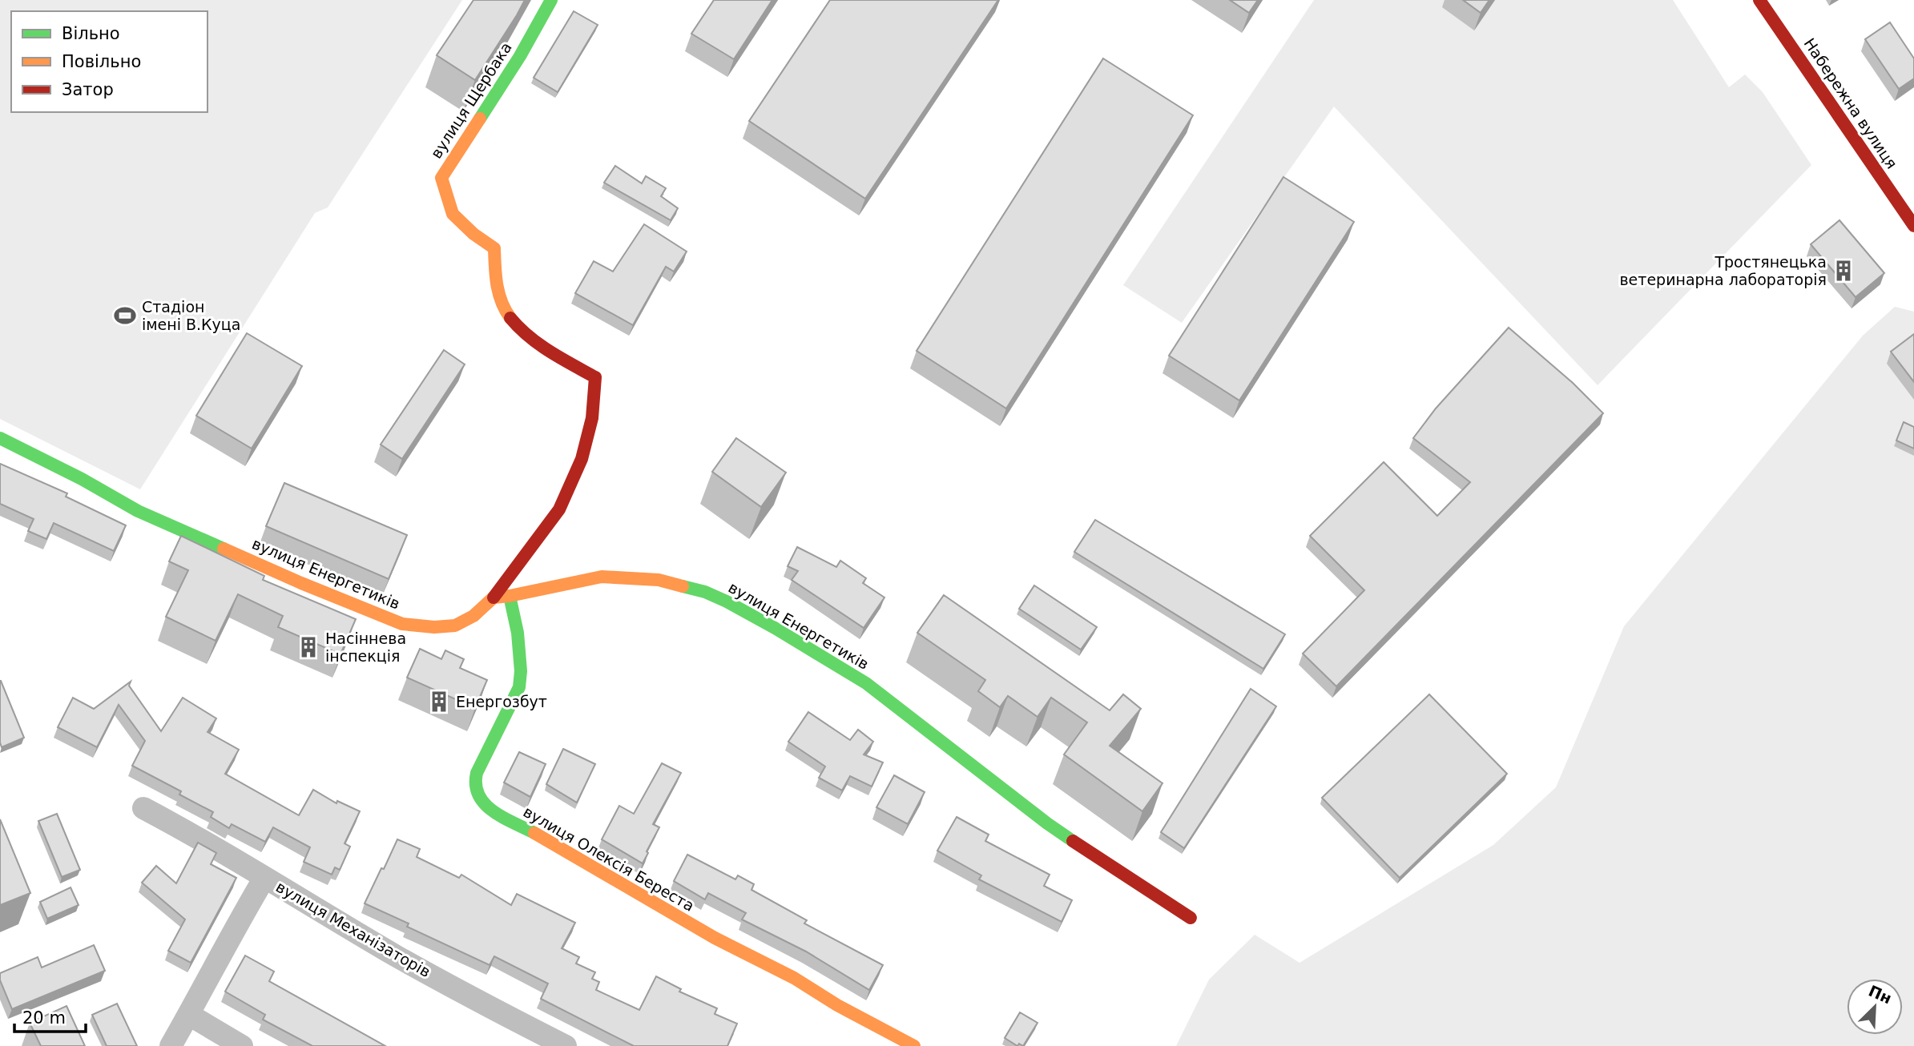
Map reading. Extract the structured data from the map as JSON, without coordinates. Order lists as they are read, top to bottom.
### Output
{
  "streets": {
    "street": [
      "вулиця Щербака",
      "Набережна вулиця",
      "вулиця Енергетиків",
      "вулиця Олексія Береста",
      "вулиця Механізаторів"
    ]
  },
  "crossings": [
    ["вулиця Щербака", "вулиця Енергетиків"],
    ["вулиця Енергетиків", "вулиця Олексія Береста"]
  ],
  "places": {
    "building": ["Тростянецька ветеринарна лабораторія", "Насіннева інспекція", "Енергозбут"],
    "sports": ["Стадіон імені В.Куца"]
  },
  "legend": ["Вільно", "Повільно", "Затор"],
  "scale_bar": "20 m",
  "north": "top right"
}
